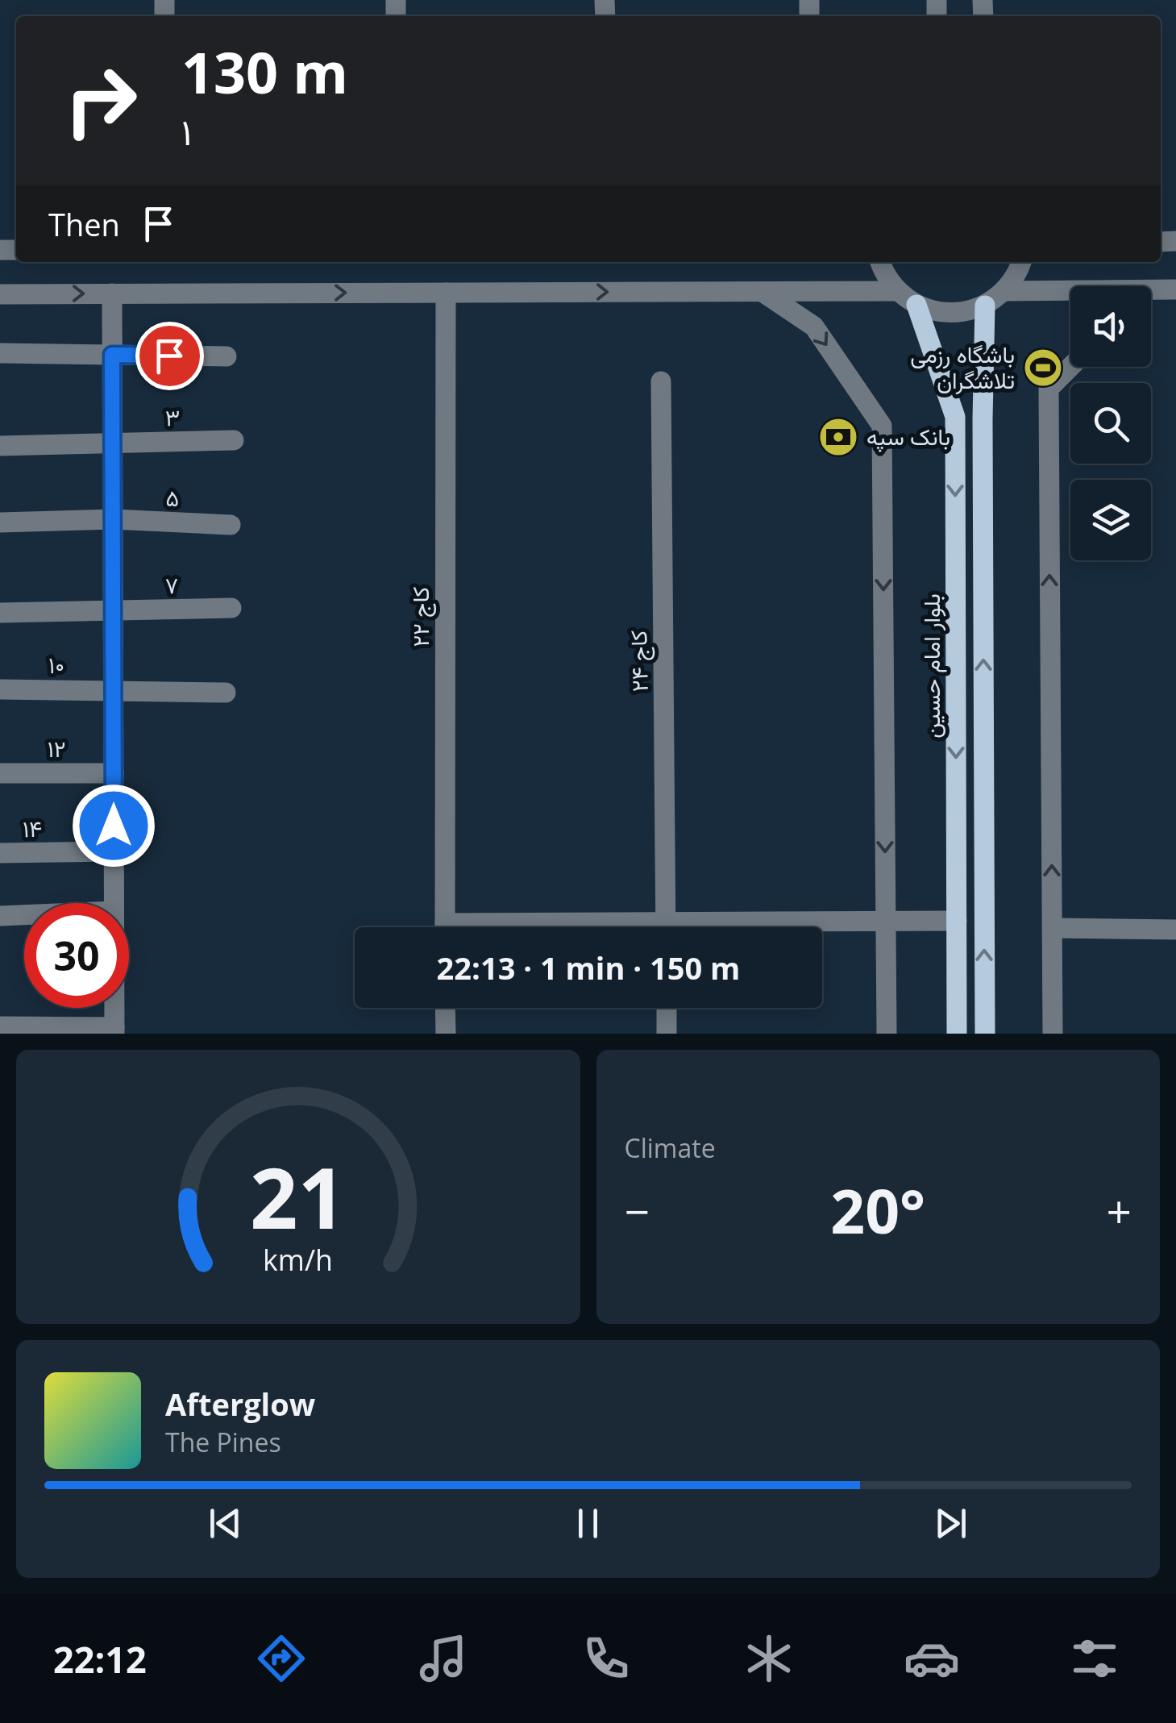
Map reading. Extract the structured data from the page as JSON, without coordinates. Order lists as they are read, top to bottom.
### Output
{
  "streets": {
    "main road": ["بلوار امام حسین"],
    "street": [
      "۳",
      "۵",
      "۷",
      "کاج ۲۲",
      "کاج ۲۴",
      "۱۰",
      "۱۲",
      "۱۴"
    ]
  },
  "places": {
    "sports": ["باشگاه رزمی تلاشگران"],
    "bank": ["بانک سپه"]
  },
  "page": {
    "turn": ["130 m", "۱"],
    "then": "Then",
    "limit": "30",
    "trip": "22:13 · 1 min · 150 m",
    "tile": "Climate",
    "heat": ["−", "20°", "+"],
    "song": ["Afterglow", "The Pines"],
    "tabs": "22:12",
    "gauge": ["21", "km/h"]
  }
}
